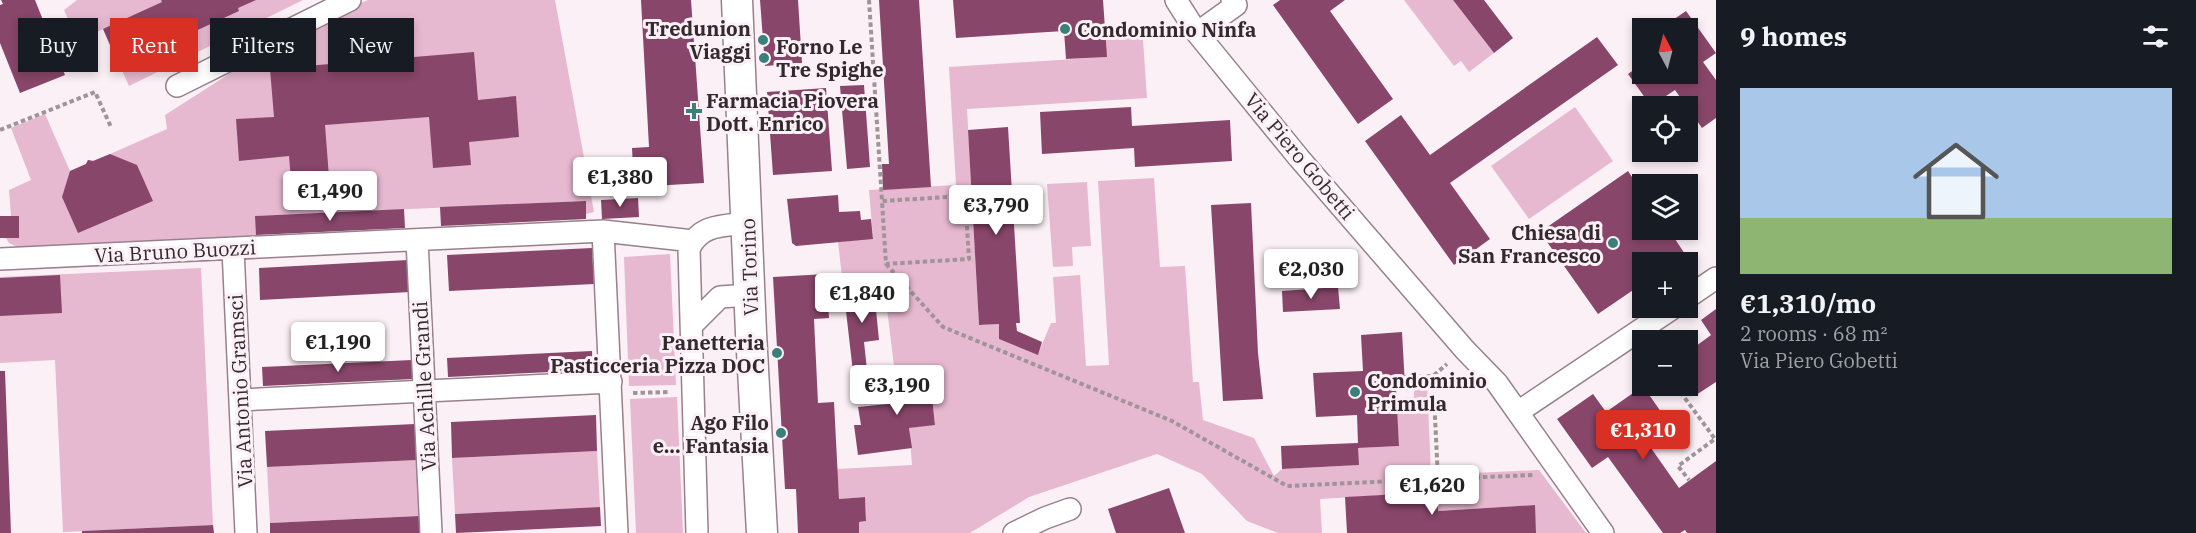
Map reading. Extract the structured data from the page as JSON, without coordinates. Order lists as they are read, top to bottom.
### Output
{
  "streets": {
    "street": [
      "Via Piero Gobetti",
      "Via Bruno Buozzi",
      "Via Torino",
      "Via Achille Grandi",
      "Via Antonio Gramsci"
    ]
  },
  "crossings": [
    ["Via Bruno Buozzi", "Via Achille Grandi"],
    ["Via Bruno Buozzi", "Via Antonio Gramsci"]
  ],
  "places": {
    "other": [
      "Condominio Ninfa",
      "Tredunion Viaggi",
      "Forno Le Tre Spighe",
      "Chiesa di San Francesco",
      "Panetteria Pasticceria Pizza DOC",
      "Condominio Primula",
      "Ago Filo e... Fantasia"
    ],
    "health": ["Farmacia Piovera Dott. Enrico"]
  },
  "north": "top",
  "page": {
    "heading": "9 homes",
    "map_buttons": ["+", "−"],
    "chip": [
      "Buy",
      "Rent",
      "Filters",
      "New"
    ],
    "list": [
      {
        "name": "€1,310/mo",
        "note": "2 rooms · 68 m² · Via Piero Gobetti"
      }
    ],
    "price": [
      "€1,380",
      "€1,490",
      "€3,790",
      "€2,030",
      "€1,840",
      "€1,190",
      "€3,190",
      "€1,310",
      "€1,620"
    ]
  }
}
